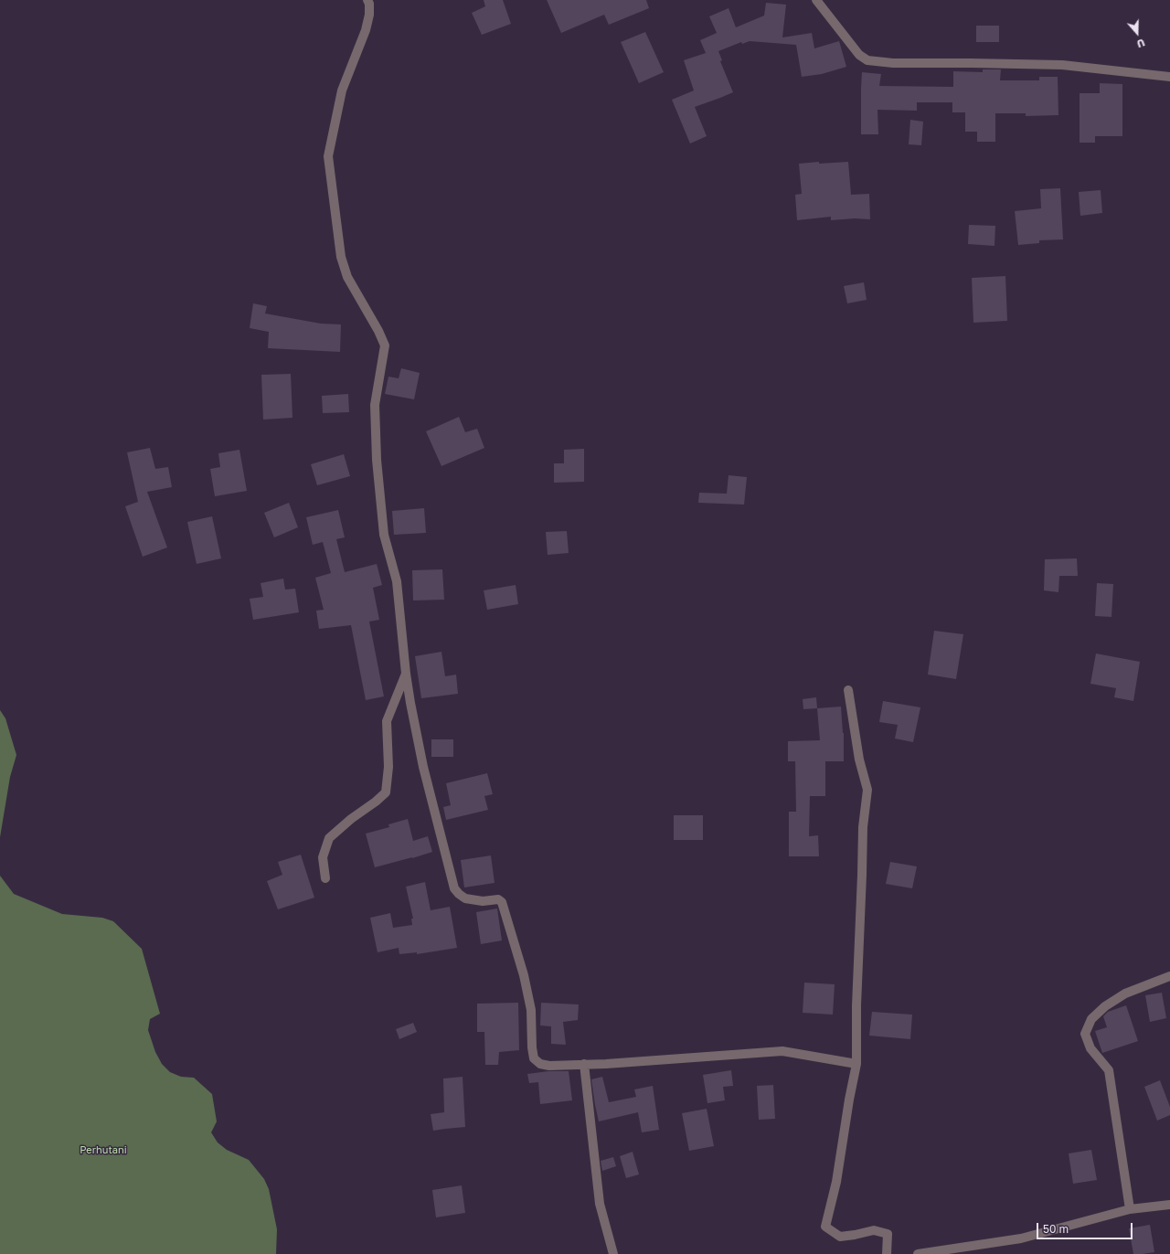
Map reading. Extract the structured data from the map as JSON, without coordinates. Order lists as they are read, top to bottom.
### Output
{
  "parks": ["Perhutani"],
  "scale_bar": "50 m",
  "north": "bottom"
}
